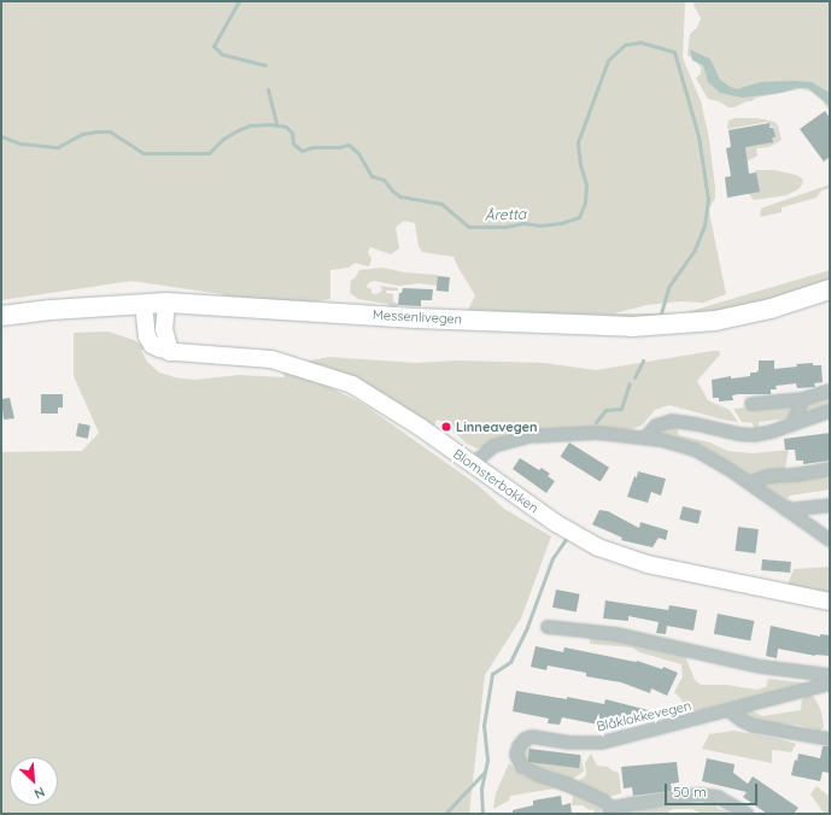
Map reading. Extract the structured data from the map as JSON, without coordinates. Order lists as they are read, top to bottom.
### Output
{
  "streets": {
    "main road": ["Messenlivegen"],
    "street": ["Blomsterbakken", "Blåklokkevegen"]
  },
  "crossings": [
    ["Messenlivegen", "Blomsterbakken"]
  ],
  "water": ["Åretta"],
  "places": ["Linneavegen"],
  "scale_bar": "50 m",
  "north": "bottom right"
}
